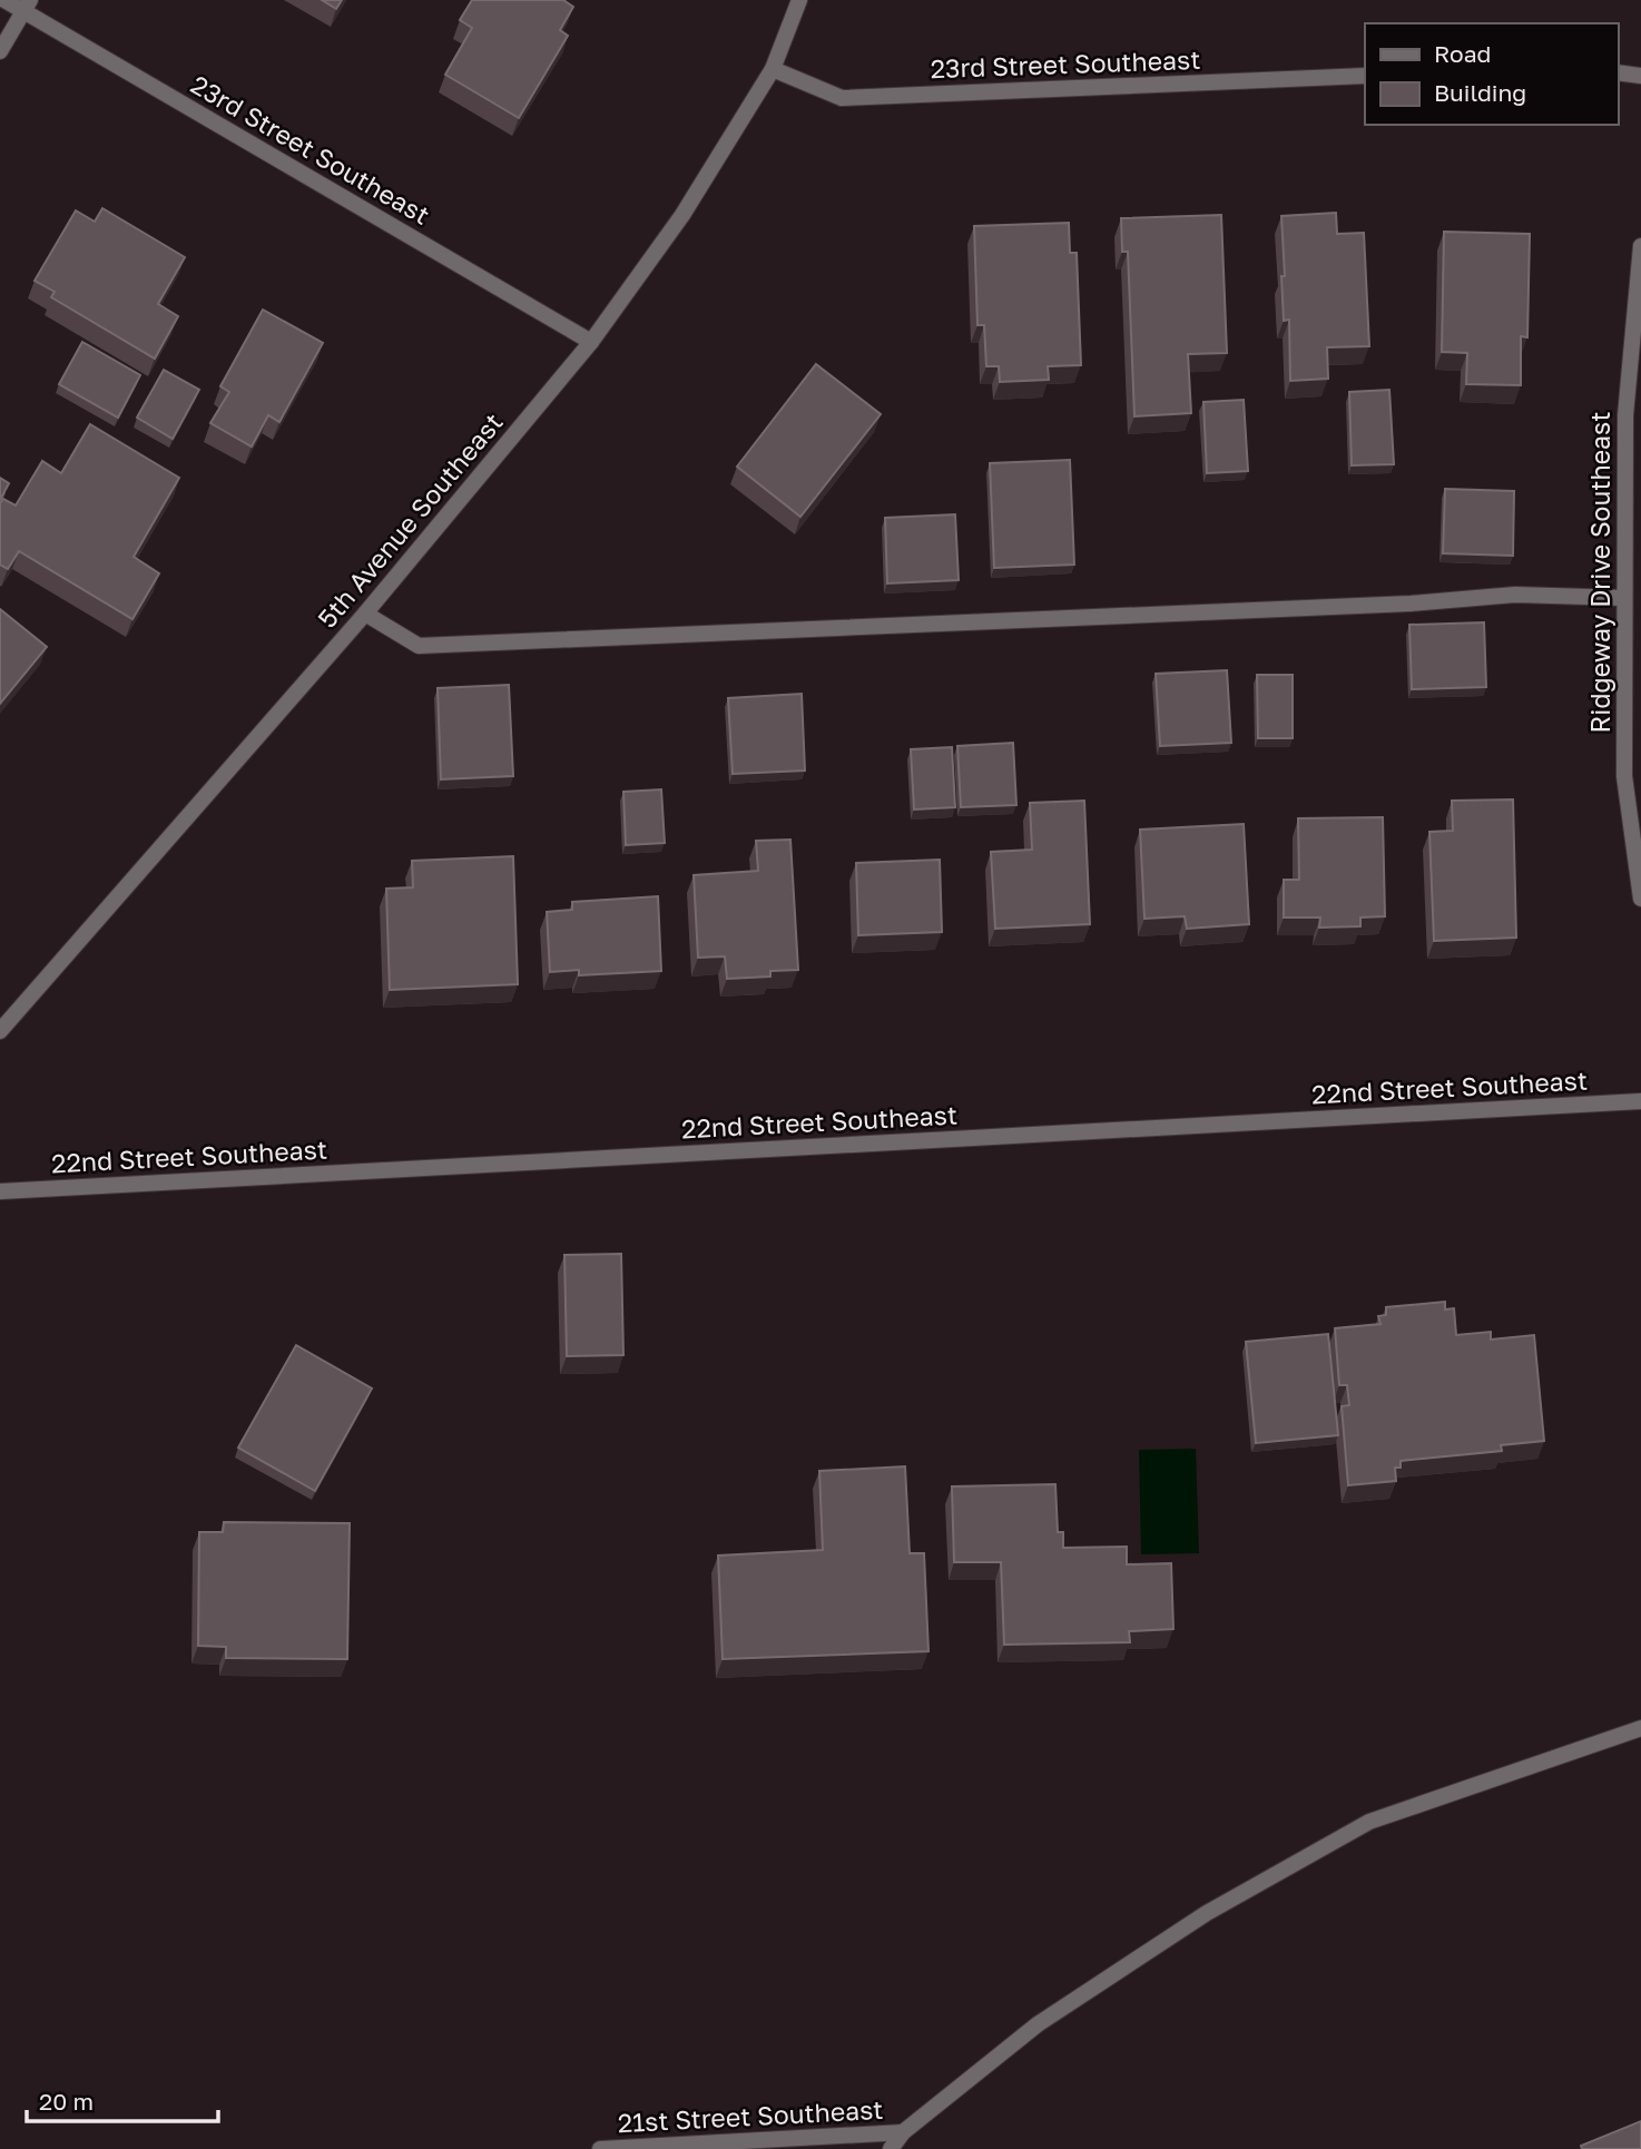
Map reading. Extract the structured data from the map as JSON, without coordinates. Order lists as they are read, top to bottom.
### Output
{
  "streets": {
    "street": [
      "23rd Street Southeast",
      "5th Avenue Southeast",
      "Ridgeway Drive Southeast",
      "22nd Street Southeast",
      "21st Street Southeast"
    ]
  },
  "crossings": [
    ["23rd Street Southeast", "5th Avenue Southeast"]
  ],
  "legend": ["Road", "Building"],
  "scale_bar": "20 m"
}
